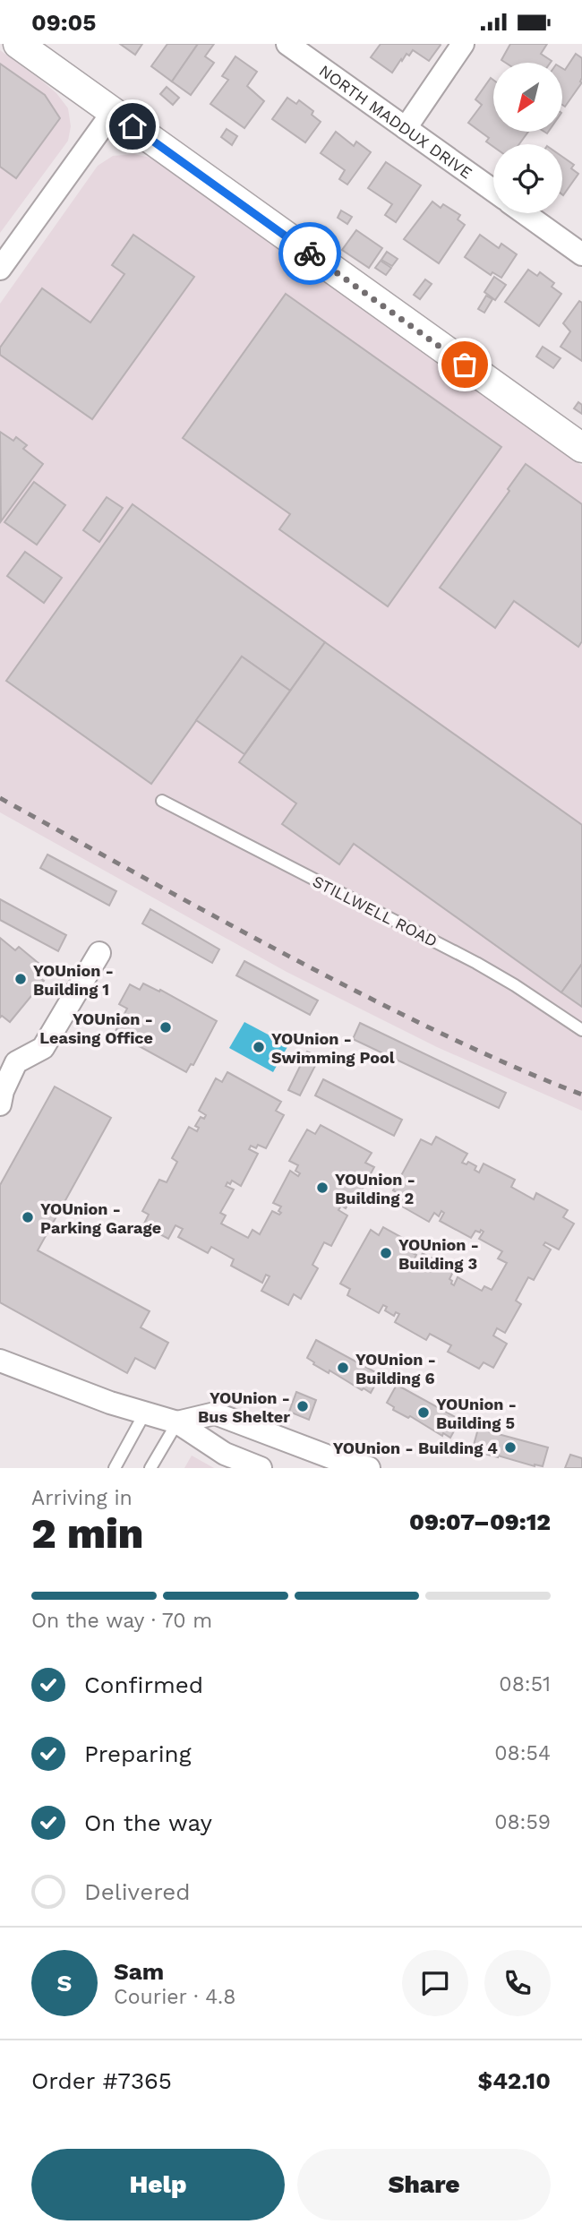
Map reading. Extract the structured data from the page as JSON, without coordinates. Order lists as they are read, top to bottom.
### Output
{
  "streets": {
    "street": ["NORTH MADDUX DRIVE"],
    "lane": ["STILLWELL ROAD"]
  },
  "places": [
    "YOUnion - Building 1",
    "YOUnion - Leasing Office",
    "YOUnion - Swimming Pool",
    "YOUnion - Building 2",
    "YOUnion - Parking Garage",
    "YOUnion - Building 3",
    "YOUnion - Building 6",
    "YOUnion - Bus Shelter",
    "YOUnion - Building 5",
    "YOUnion - Building 4"
  ],
  "north": "bottom left",
  "page": {
    "status": "09:05",
    "heading": ["2 min", "Arriving in", "09:07–09:12"],
    "panel": [
      "Sam",
      "Courier · 4.8",
      "Order #7365",
      "$42.10"
    ],
    "bar": "On the way · 70 m",
    "list": [
      ["Confirmed", "08:51"],
      ["Preparing", "08:54"],
      ["On the way", "08:59"],
      "Delivered"
    ],
    "round": "S",
    "buttons": ["Help", "Share"]
  }
}
